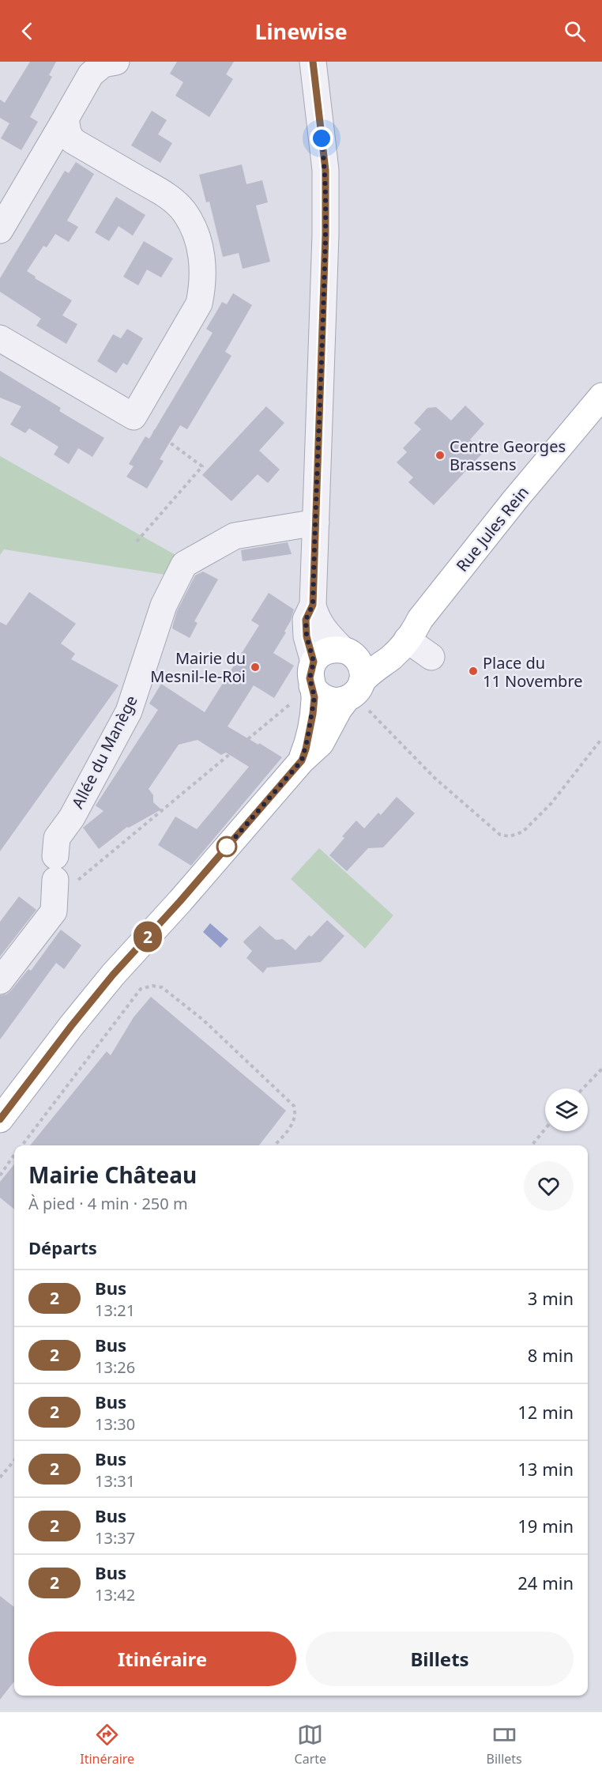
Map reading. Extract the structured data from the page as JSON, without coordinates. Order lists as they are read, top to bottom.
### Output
{
  "streets": {
    "main road": ["Rue Jules Rein"],
    "street": ["Allée du Manège"]
  },
  "places": ["Centre Georges Brassens", "Mairie du Mesnil-le-Roi", "Place du 11 Novembre"],
  "lines": ["bus line 2"],
  "page": {
    "header": "Linewise",
    "on_map": "2",
    "heading": [
      ["Mairie Château", "À pied · 4 min · 250 m"],
      "Départs"
    ],
    "list": [
      {
        "mark": "2",
        "name": "Bus",
        "note": "13:21",
        "value": "3 min"
      },
      {
        "mark": "2",
        "name": "Bus",
        "note": "13:26",
        "value": "8 min"
      },
      {
        "mark": "2",
        "name": "Bus",
        "note": "13:30",
        "value": "12 min"
      },
      {
        "mark": "2",
        "name": "Bus",
        "note": "13:31",
        "value": "13 min"
      },
      {
        "mark": "2",
        "name": "Bus",
        "note": "13:37",
        "value": "19 min"
      },
      {
        "mark": "2",
        "name": "Bus",
        "note": "13:42",
        "value": "24 min"
      }
    ],
    "buttons": ["Itinéraire", "Billets"],
    "tabs": ["Itinéraire", "Carte", "Billets"]
  }
}
